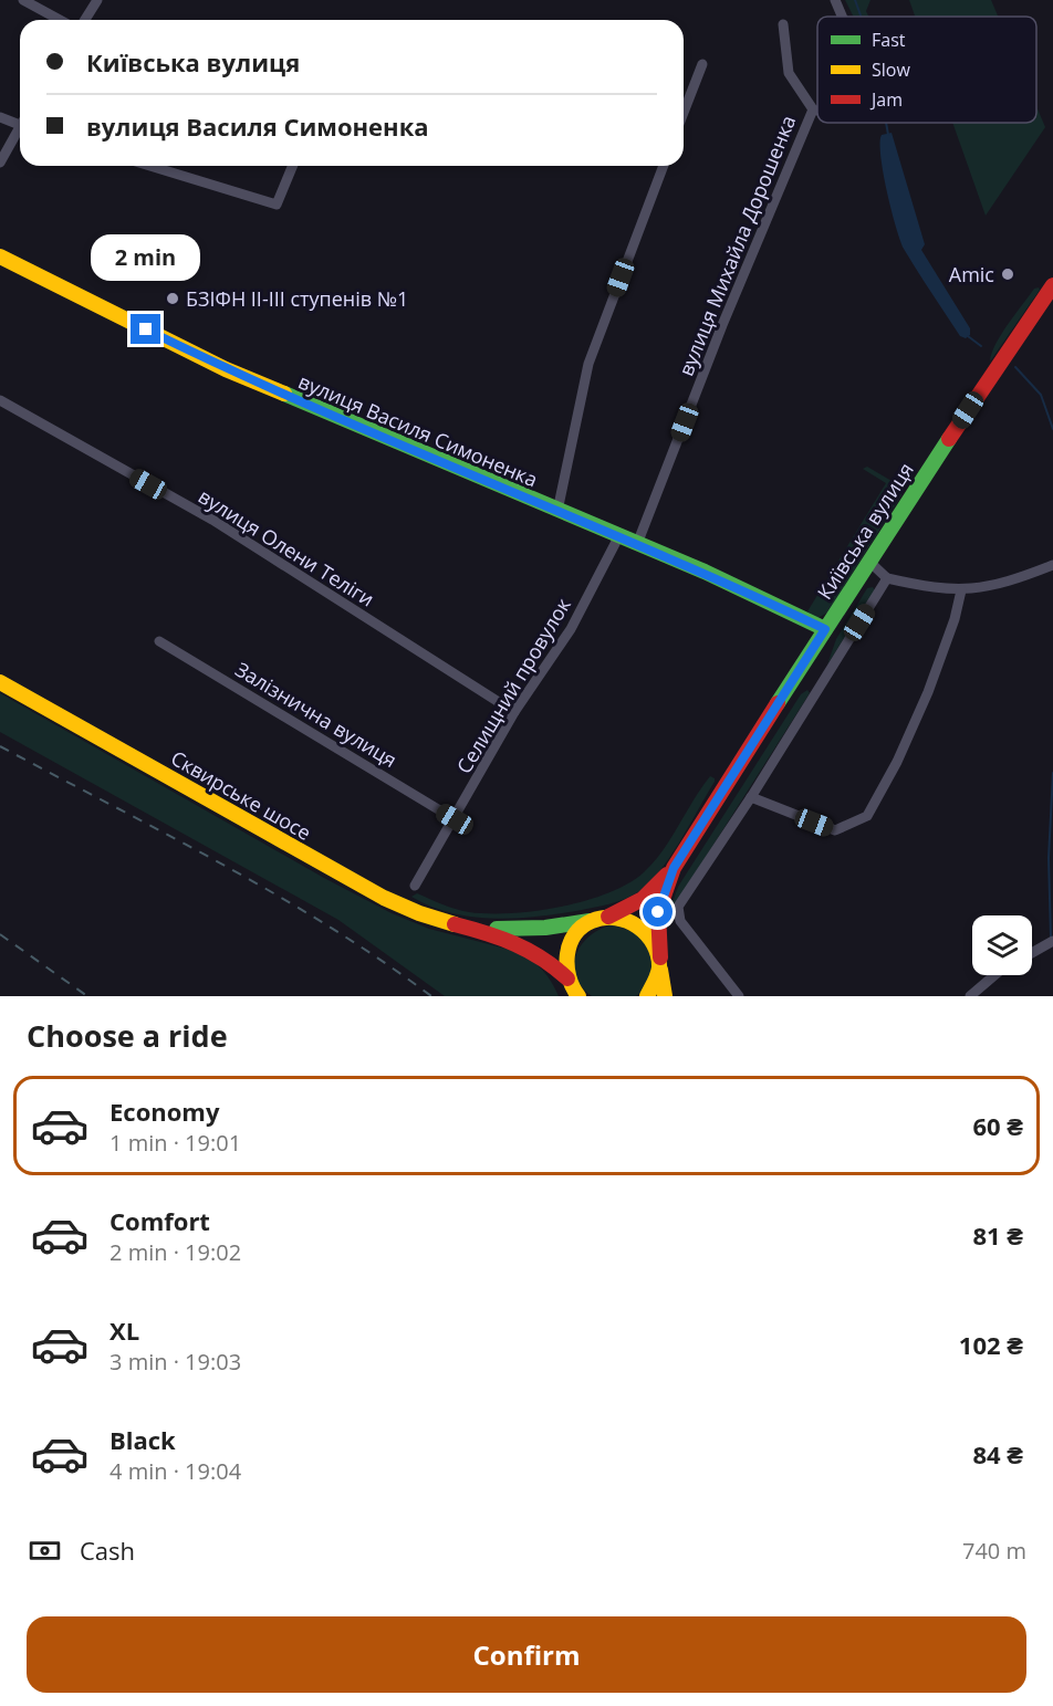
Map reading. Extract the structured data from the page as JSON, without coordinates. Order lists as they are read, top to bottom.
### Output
{
  "streets": {
    "main road": ["вулиця Василя Симоненка", "Київська вулиця", "Сквирське шосе"],
    "street": [
      "вулиця Михайла Дорошенка",
      "вулиця Олени Теліги",
      "Селищний провулок",
      "Залізнична вулиця"
    ]
  },
  "crossings": [
    ["вулиця Михайла Дорошенка", "вулиця Василя Симоненка"],
    ["вулиця Василя Симоненка", "Київська вулиця"],
    ["вулиця Василя Симоненка", "Селищний провулок"],
    ["Київська вулиця", "Сквирське шосе"],
    ["вулиця Олени Теліги", "Селищний провулок"],
    ["Селищний провулок", "Залізнична вулиця"]
  ],
  "places": ["Amic", "БЗІФН ІІ-ІІІ ступенів №1"],
  "legend": ["Fast", "Slow", "Jam"],
  "page": {
    "banner": ["Київська вулиця", "вулиця Василя Симоненка"],
    "bubble": "2 min",
    "heading": "Choose a ride",
    "list": [
      {
        "name": "Economy",
        "note": "1 min · 19:01",
        "value": "60 ₴"
      },
      {
        "name": "Comfort",
        "note": "2 min · 19:02",
        "value": "81 ₴"
      },
      {
        "name": "XL",
        "note": "3 min · 19:03",
        "value": "102 ₴"
      },
      {
        "name": "Black",
        "note": "4 min · 19:04",
        "value": "84 ₴"
      }
    ],
    "pay": ["Cash", "740 m"],
    "buttons": "Confirm"
  }
}
